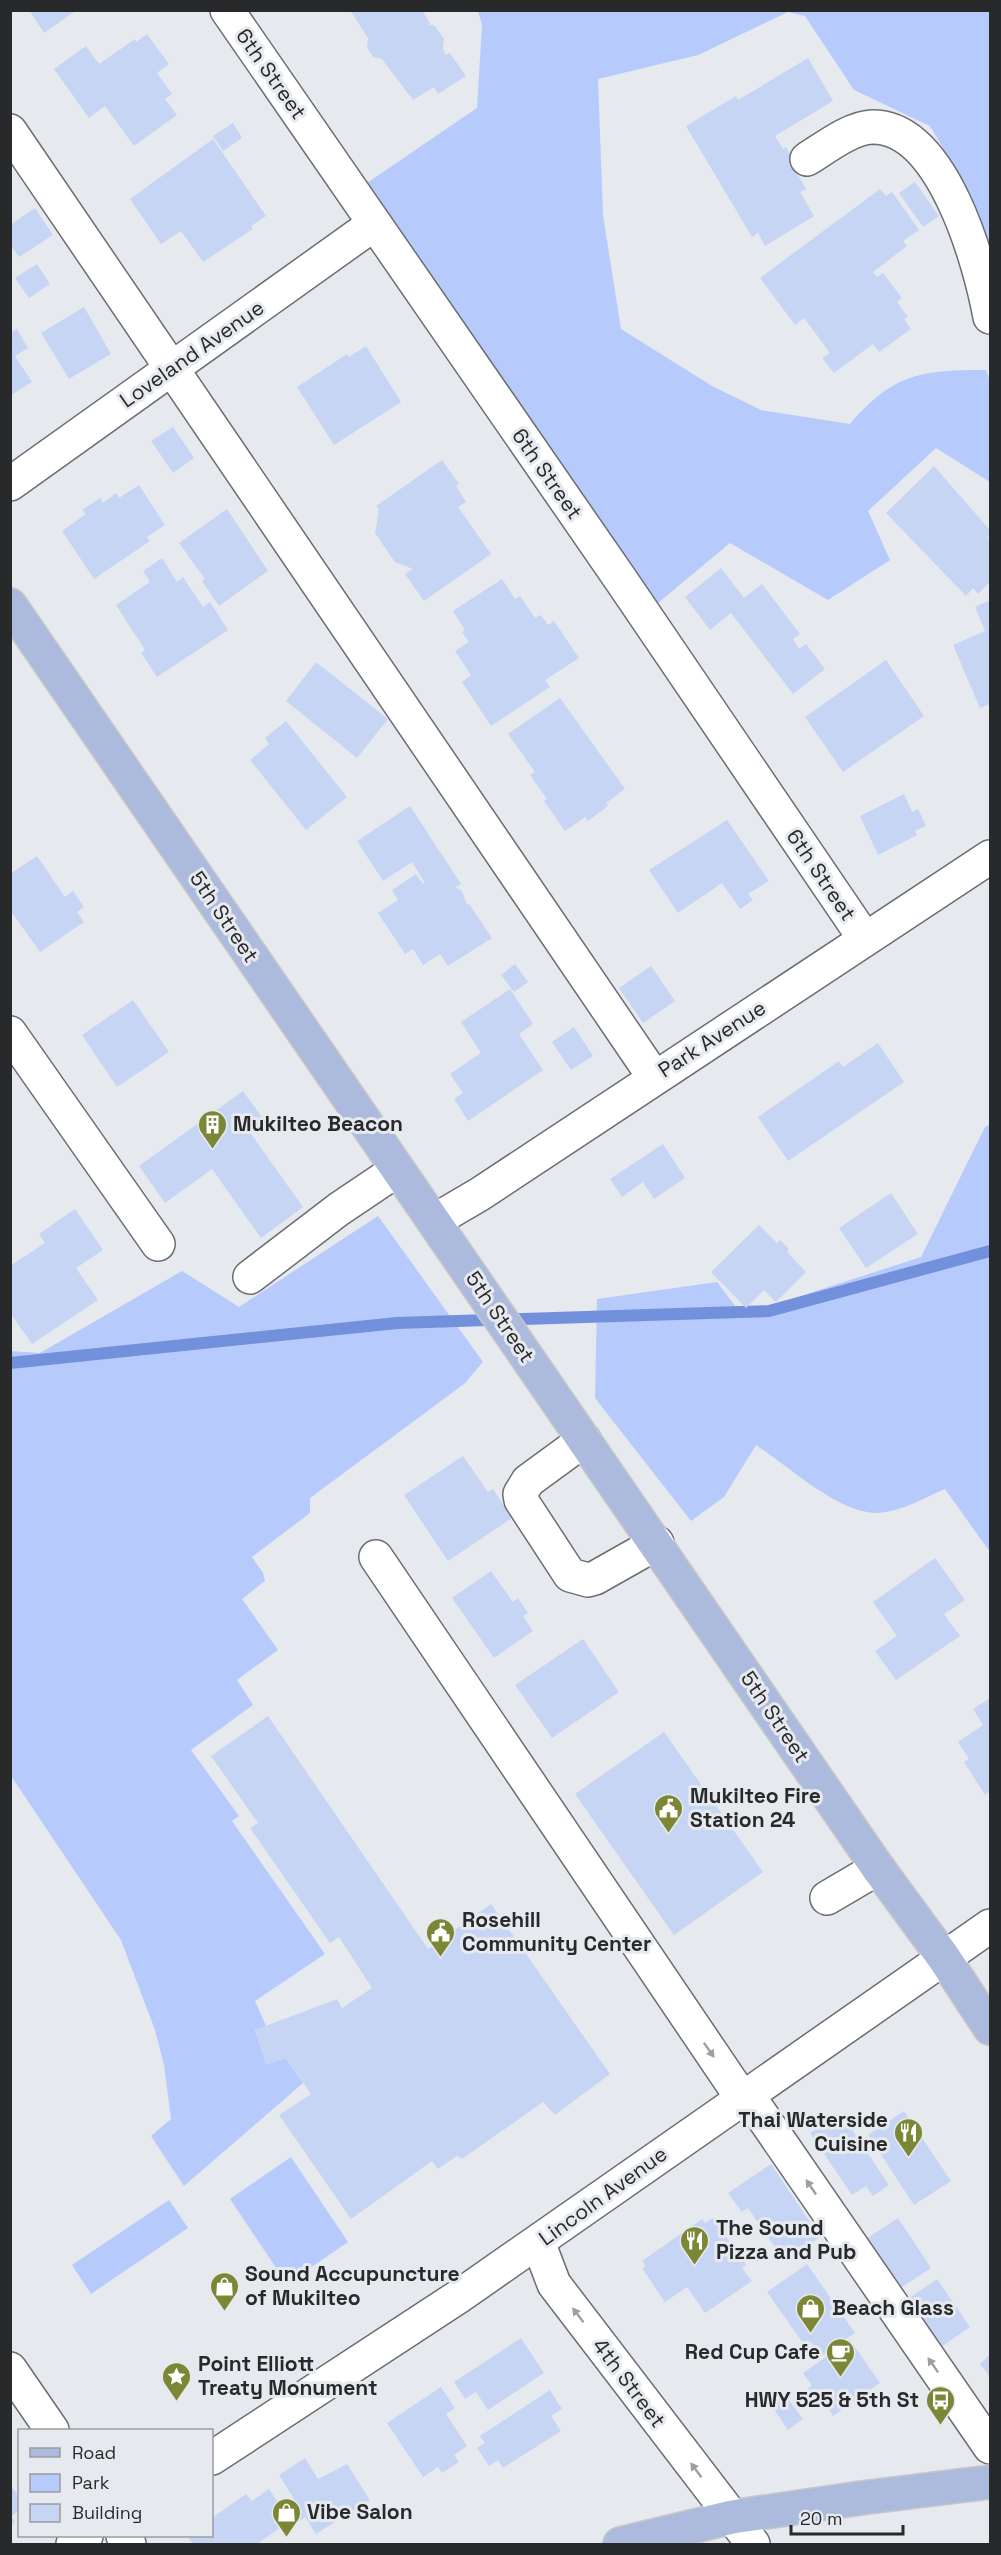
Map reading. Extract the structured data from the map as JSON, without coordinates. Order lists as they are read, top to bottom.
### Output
{
  "streets": {
    "main road": ["5th Street"],
    "street": [
      "6th Street",
      "Loveland Avenue",
      "Park Avenue",
      "Lincoln Avenue",
      "4th Street"
    ]
  },
  "crossings": [
    ["6th Street", "Loveland Avenue"],
    ["6th Street", "Park Avenue"],
    ["5th Street", "Park Avenue"],
    ["5th Street", "Lincoln Avenue"],
    ["Lincoln Avenue", "4th Street"]
  ],
  "places": {
    "building": ["Mukilteo Beacon"],
    "public building": ["Mukilteo Fire Station 24", "Rosehill Community Center"],
    "restaurant": ["Thai Waterside Cuisine", "The Sound Pizza and Pub"],
    "shop": ["Sound Accupuncture of Mukilteo", "Beach Glass", "Vibe Salon"],
    "cafe": ["Red Cup Cafe"],
    "place": ["Point Elliott Treaty Monument"],
    "bus stop": ["HWY 525 & 5th St"]
  },
  "legend": ["Road", "Park", "Building"],
  "scale_bar": "20 m"
}
